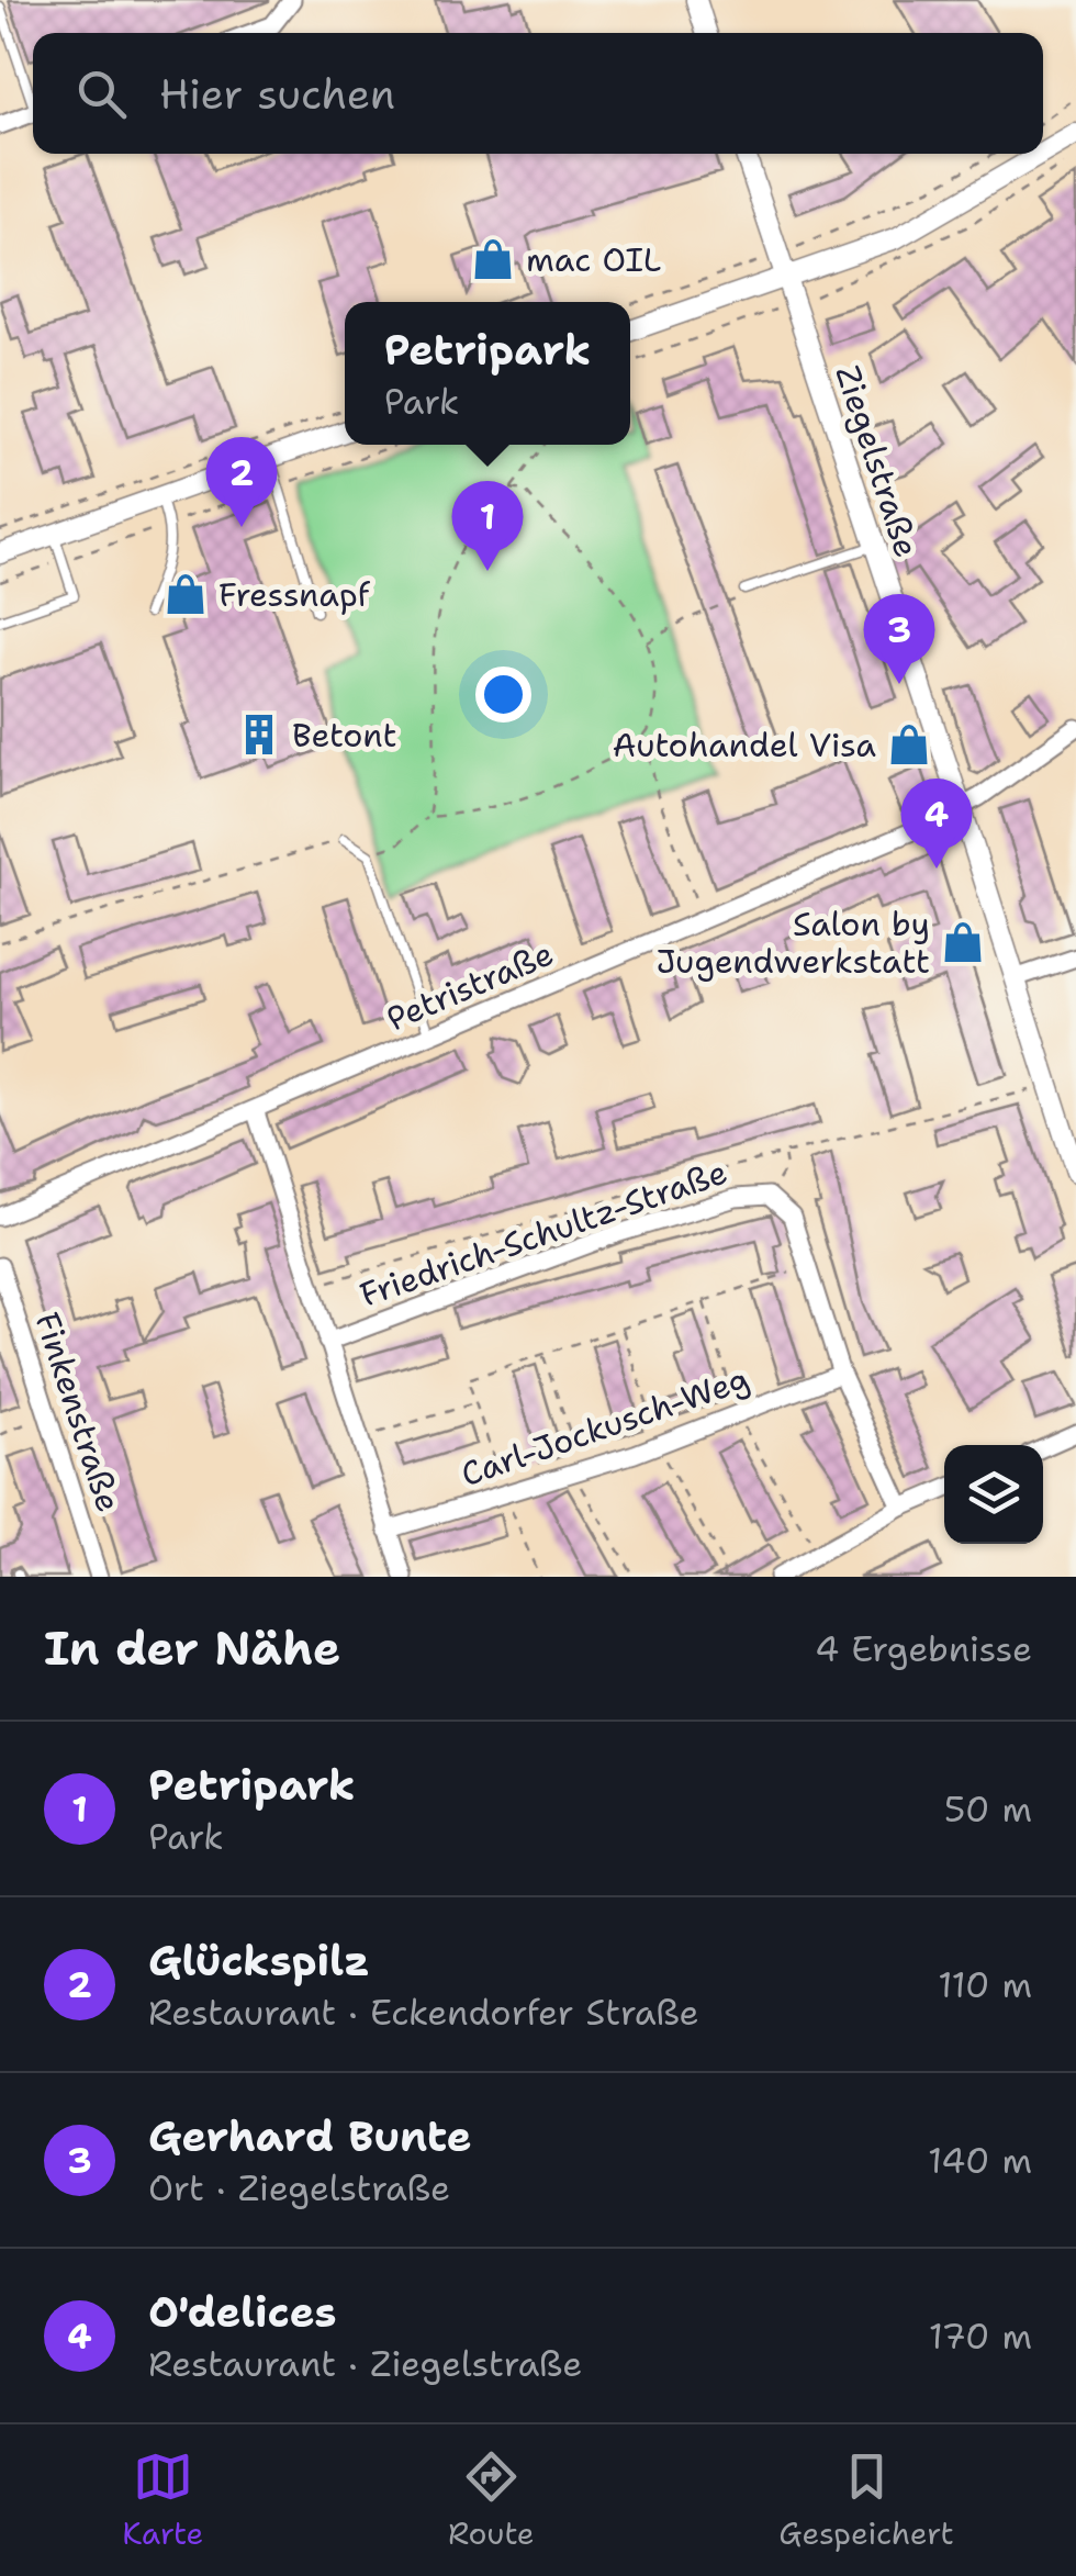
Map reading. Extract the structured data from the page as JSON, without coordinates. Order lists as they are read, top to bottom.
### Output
{
  "streets": {
    "street": [
      "Ziegelstraße",
      "Petristraße",
      "Friedrich-Schultz-Straße",
      "Finkenstraße",
      "Carl-Jockusch-Weg"
    ]
  },
  "crossings": [
    ["Ziegelstraße", "Petristraße"],
    ["Petristraße", "Friedrich-Schultz-Straße"],
    ["Friedrich-Schultz-Straße", "Carl-Jockusch-Weg"]
  ],
  "places": {
    "shop": [
      "mac OIL",
      "Fressnapf",
      "Autohandel Visa",
      "Salon by Jugendwerkstatt"
    ],
    "building": ["Betont"]
  },
  "page": {
    "search": "Hier suchen",
    "popup": ["Petripark", "Park"],
    "pins": [
      "2",
      "1",
      "3",
      "4"
    ],
    "heading": ["In der Nähe", "4 Ergebnisse"],
    "list": [
      {
        "mark": "1",
        "name": "Petripark",
        "note": "Park",
        "value": "50 m"
      },
      {
        "mark": "2",
        "name": "Glückspilz",
        "note": "Restaurant · Eckendorfer Straße",
        "value": "110 m"
      },
      {
        "mark": "3",
        "name": "Gerhard Bunte",
        "note": "Ort · Ziegelstraße",
        "value": "140 m"
      },
      {
        "mark": "4",
        "name": "O'delices",
        "note": "Restaurant · Ziegelstraße",
        "value": "170 m"
      }
    ],
    "nav": ["Karte", "Route", "Gespeichert"]
  }
}
